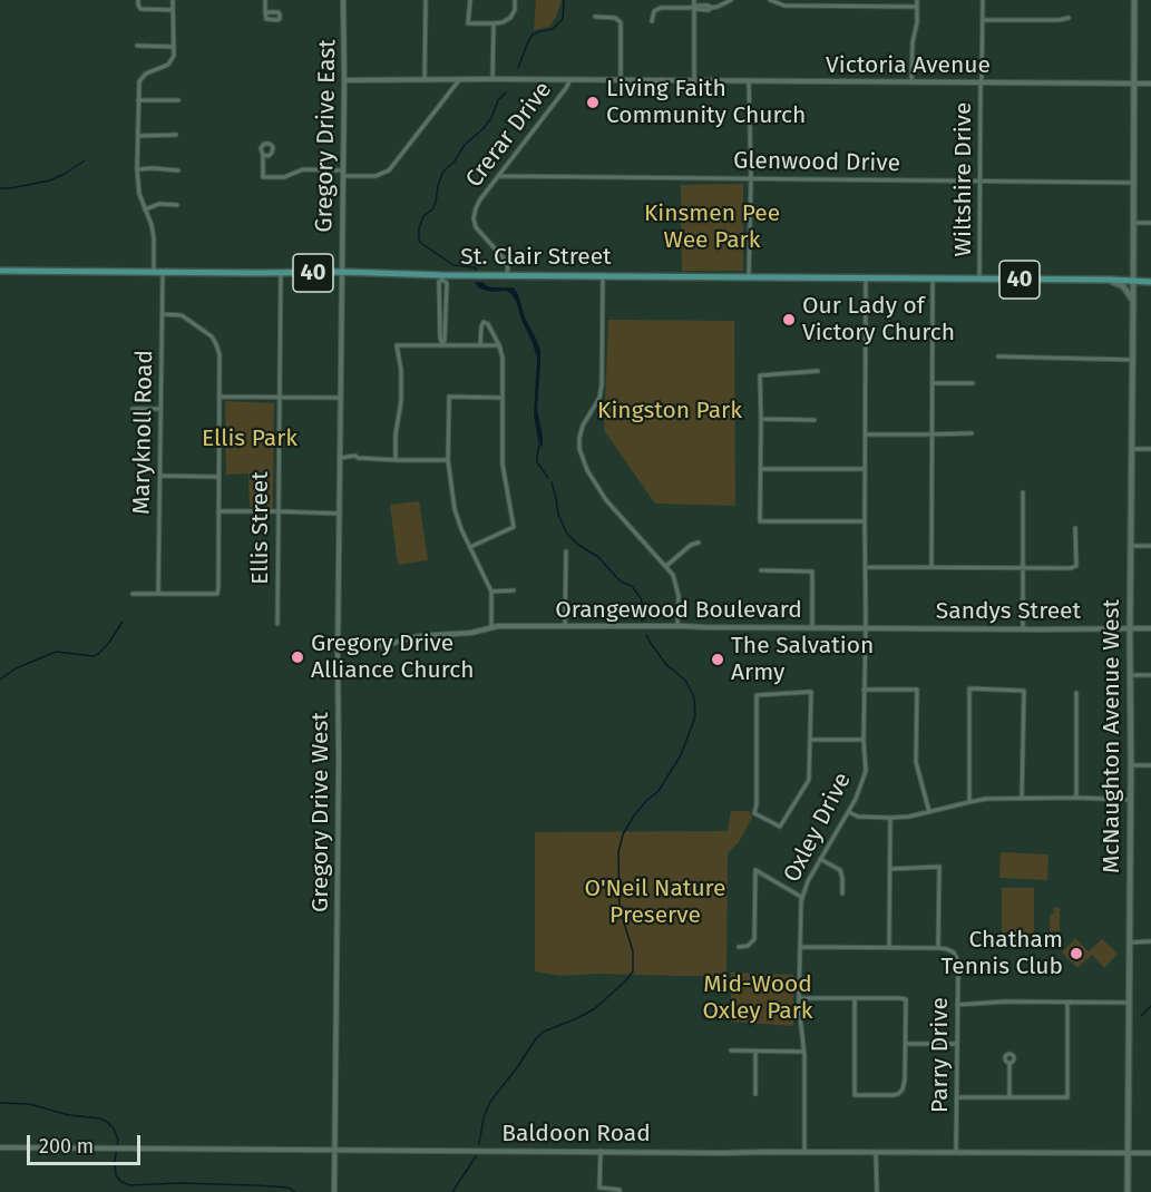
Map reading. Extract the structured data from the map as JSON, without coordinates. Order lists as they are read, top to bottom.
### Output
{
  "streets": {
    "main road": ["St. Clair Street", "40", "McNaughton Avenue West"],
    "street": [
      "Victoria Avenue",
      "Crerar Drive",
      "Gregory Drive East",
      "Glenwood Drive",
      "Wiltshire Drive",
      "Maryknoll Road",
      "Ellis Street",
      "Orangewood Boulevard",
      "Sandys Street",
      "Gregory Drive West",
      "Oxley Drive",
      "Parry Drive",
      "Baldoon Road"
    ]
  },
  "crossings": [
    ["Victoria Avenue", "Crerar Drive"],
    ["Victoria Avenue", "Gregory Drive East"],
    ["Victoria Avenue", "Wiltshire Drive"],
    ["Victoria Avenue", "McNaughton Avenue West"],
    ["Crerar Drive", "Glenwood Drive"],
    ["Crerar Drive", "St. Clair Street"],
    ["Gregory Drive East", "St. Clair Street"],
    ["Gregory Drive East", "Gregory Drive West"],
    ["Glenwood Drive", "Wiltshire Drive"],
    ["Glenwood Drive", "McNaughton Avenue West"],
    ["Wiltshire Drive", "St. Clair Street"],
    ["St. Clair Street", "Maryknoll Road"],
    ["St. Clair Street", "Ellis Street"],
    ["St. Clair Street", "McNaughton Avenue West"],
    ["St. Clair Street", "Gregory Drive West"],
    ["St. Clair Street", "Oxley Drive"],
    ["Orangewood Boulevard", "Sandys Street"],
    ["Orangewood Boulevard", "Gregory Drive West"],
    ["Orangewood Boulevard", "Oxley Drive"],
    ["Sandys Street", "McNaughton Avenue West"],
    ["Sandys Street", "Oxley Drive"],
    ["McNaughton Avenue West", "Baldoon Road"],
    ["Gregory Drive West", "Baldoon Road"],
    ["Oxley Drive", "Baldoon Road"],
    ["Parry Drive", "Baldoon Road"]
  ],
  "parks": [
    "Kinsmen Pee Wee Park",
    "Kingston Park",
    "Ellis Park",
    "O'Neil Nature Preserve",
    "Mid-Wood Oxley Park"
  ],
  "places": [
    "Living Faith Community Church",
    "Our Lady of Victory Church",
    "Gregory Drive Alliance Church",
    "The Salvation Army",
    "Chatham Tennis Club"
  ],
  "scale_bar": "200 m"
}
